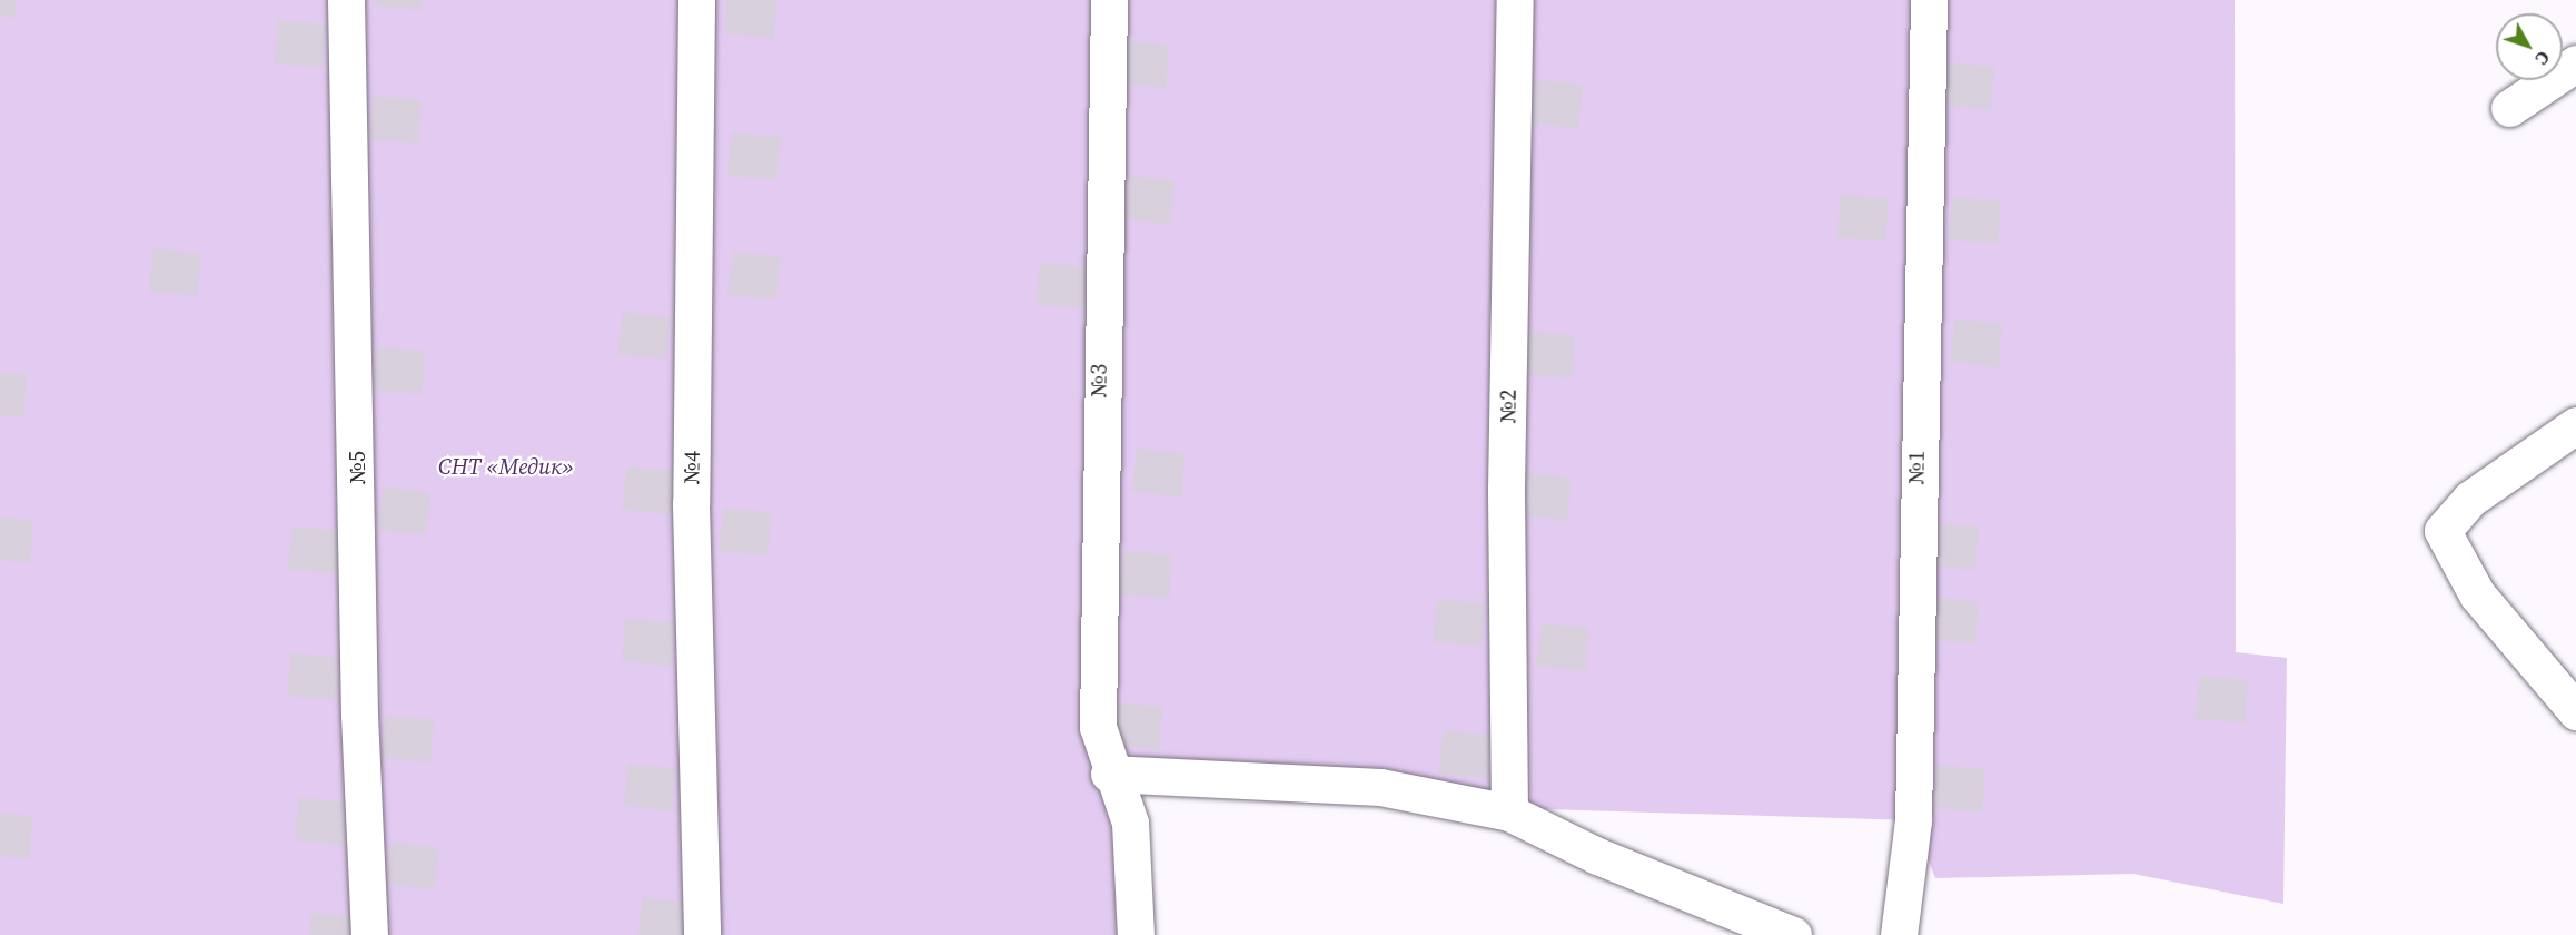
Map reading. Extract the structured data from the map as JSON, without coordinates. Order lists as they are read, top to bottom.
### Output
{
  "streets": {
    "street": [
      "№3",
      "№2",
      "№5",
      "№4",
      "№1"
    ]
  },
  "parks": ["СНТ «Медик»"],
  "north": "bottom right"
}
